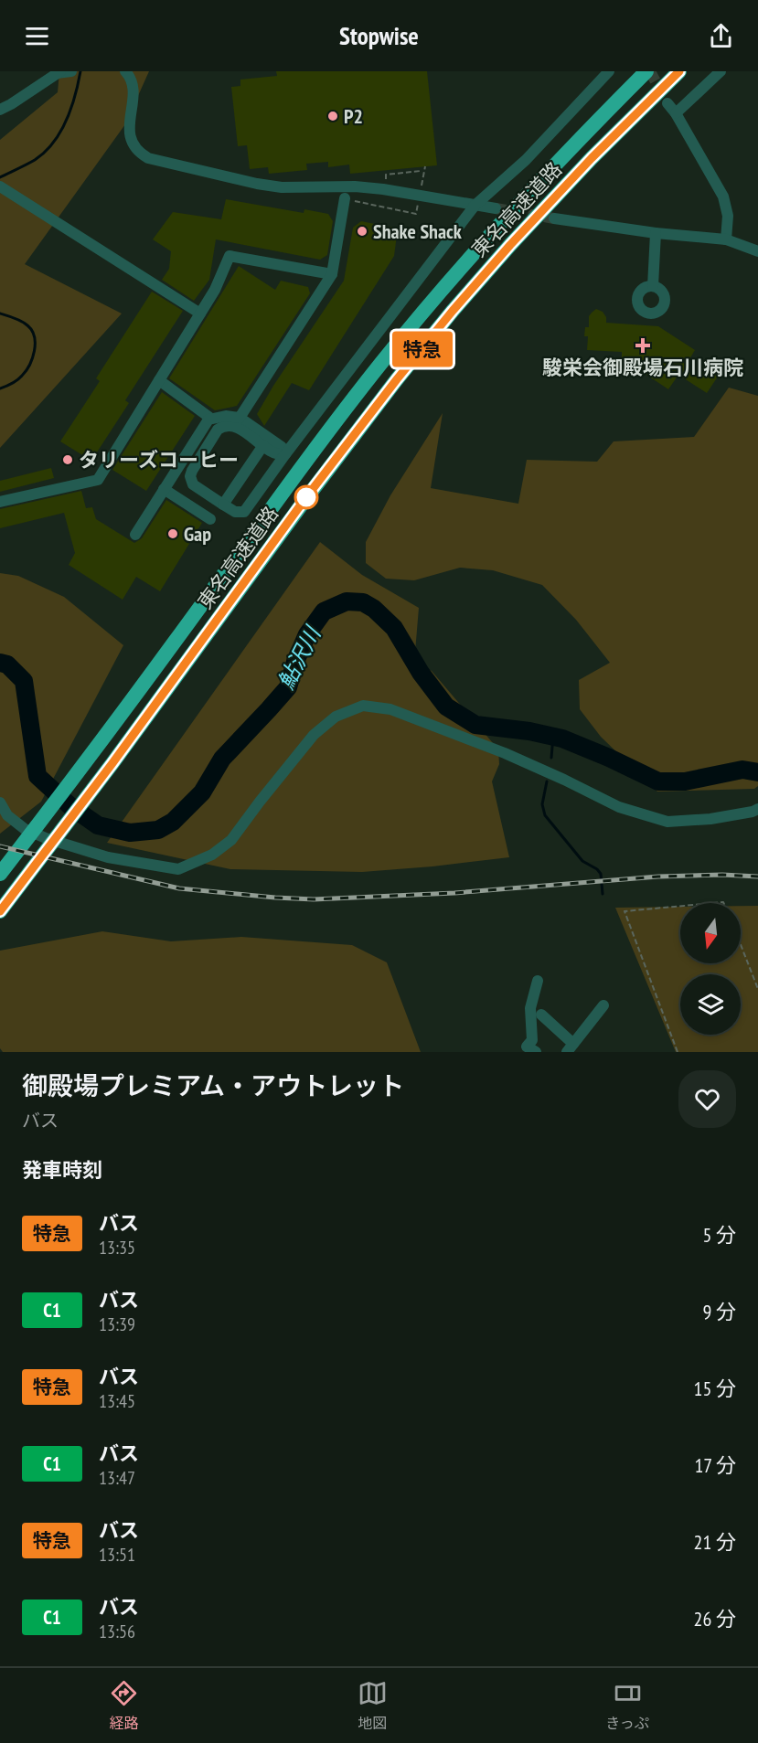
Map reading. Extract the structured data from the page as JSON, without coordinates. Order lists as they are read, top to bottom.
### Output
{
  "streets": {
    "highway": ["東名高速道路"]
  },
  "water": ["鮎沢川"],
  "places": {
    "other": [
      "P2",
      "Shake Shack",
      "タリーズコーヒー",
      "Gap"
    ],
    "health": ["駿栄会御殿場石川病院"]
  },
  "lines": ["bus line 特急"],
  "north": "bottom",
  "page": {
    "header": "Stopwise",
    "on_map": "特急",
    "heading": [
      ["御殿場プレミアム・アウトレット", "バス"],
      "発車時刻"
    ],
    "list": [
      {
        "mark": "特急",
        "name": "バス",
        "note": "13:35",
        "value": "5 分"
      },
      {
        "mark": "C1",
        "name": "バス",
        "note": "13:39",
        "value": "9 分"
      },
      {
        "mark": "特急",
        "name": "バス",
        "note": "13:45",
        "value": "15 分"
      },
      {
        "mark": "C1",
        "name": "バス",
        "note": "13:47",
        "value": "17 分"
      },
      {
        "mark": "特急",
        "name": "バス",
        "note": "13:51",
        "value": "21 分"
      },
      {
        "mark": "C1",
        "name": "バス",
        "note": "13:56",
        "value": "26 分"
      }
    ],
    "tabs": ["経路", "地図", "きっぷ"]
  }
}
